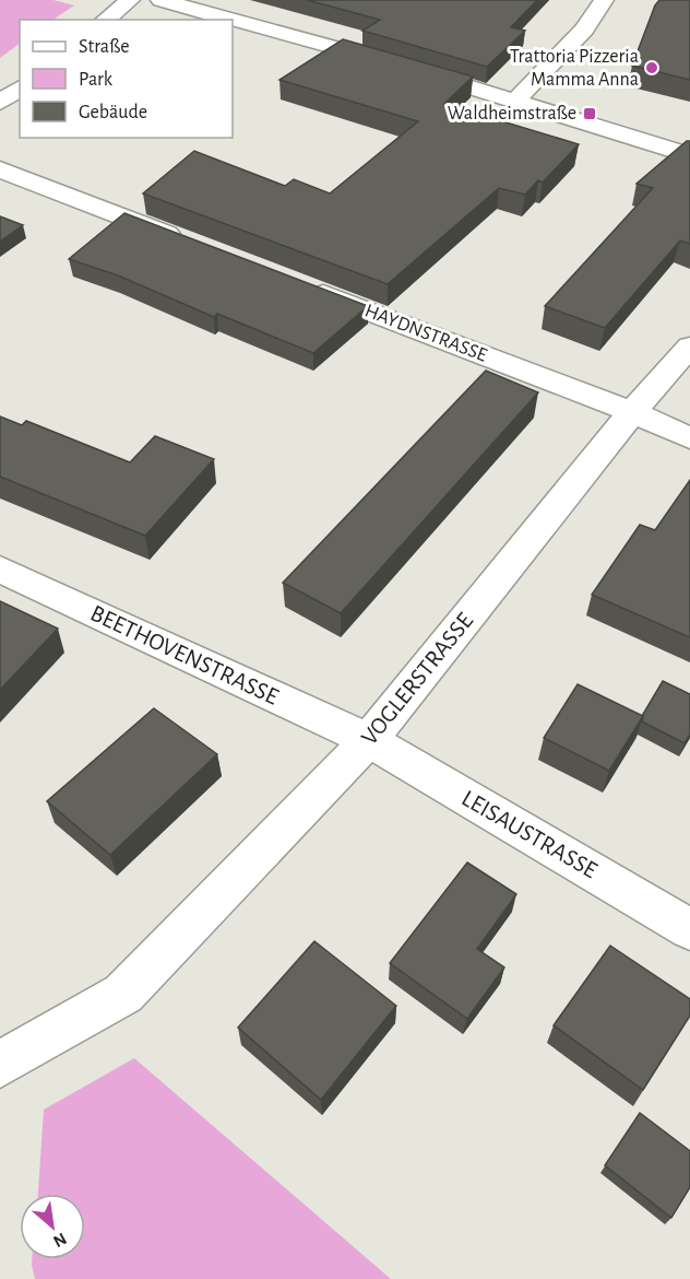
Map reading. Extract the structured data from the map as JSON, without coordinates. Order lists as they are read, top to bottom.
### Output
{
  "streets": {
    "street": [
      "HAYDNSTRASSE",
      "BEETHOVENSTRASSE",
      "VOGLERSTRASSE",
      "LEISAUSTRASSE"
    ]
  },
  "crossings": [
    ["HAYDNSTRASSE", "VOGLERSTRASSE"],
    ["BEETHOVENSTRASSE", "VOGLERSTRASSE"],
    ["BEETHOVENSTRASSE", "LEISAUSTRASSE"],
    ["VOGLERSTRASSE", "LEISAUSTRASSE"]
  ],
  "places": {
    "other": ["Trattoria Pizzeria Mamma Anna"],
    "transit": ["Waldheimstraße"]
  },
  "legend": ["Straße", "Park", "Gebäude"],
  "north": "bottom right"
}
